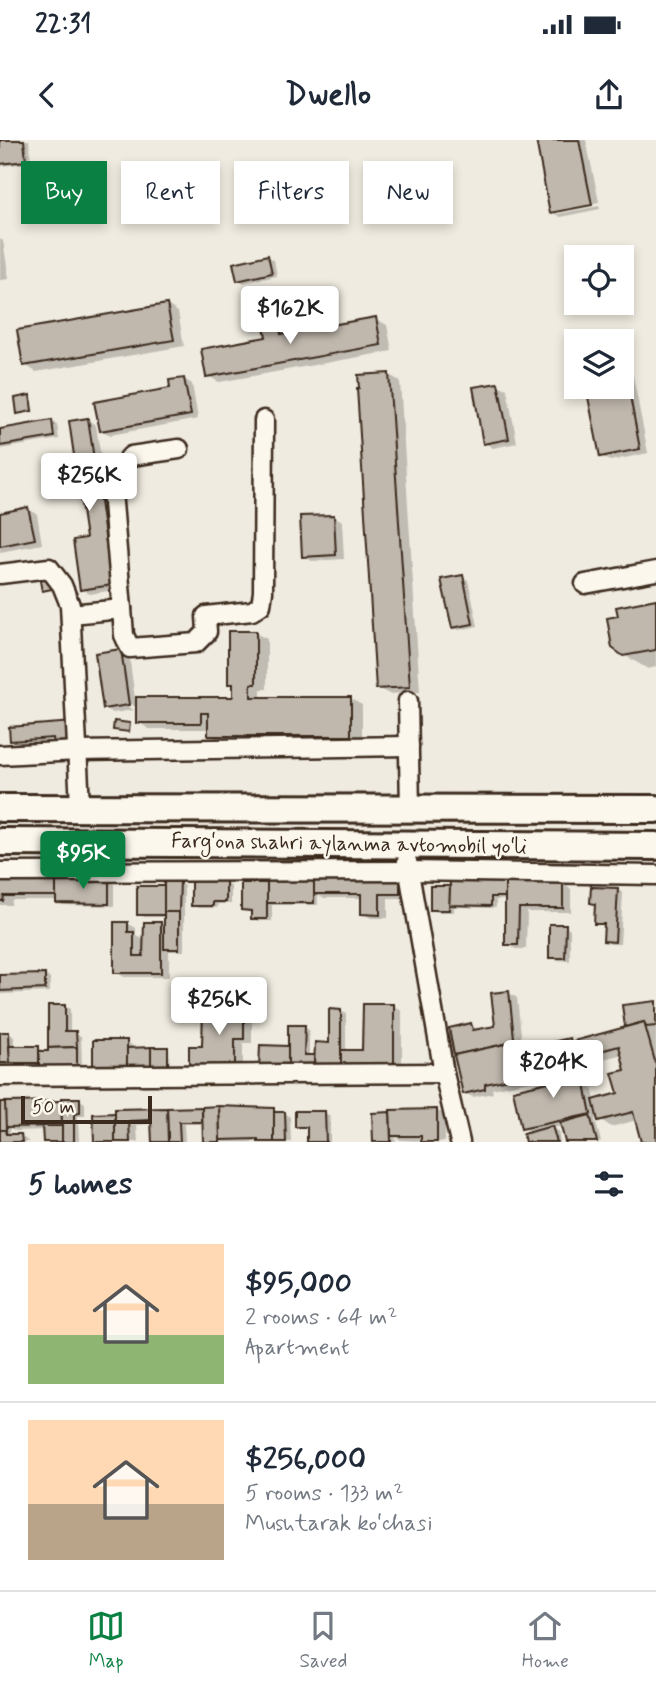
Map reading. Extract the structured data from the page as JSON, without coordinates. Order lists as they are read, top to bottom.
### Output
{
  "streets": {
    "highway": ["Fargʻona shahri aylanma avtomobil yoʻli"]
  },
  "scale_bar": "50 m",
  "page": {
    "status": "22:31",
    "header": "Dwello",
    "chip": [
      "Buy",
      "Rent",
      "Filters",
      "New"
    ],
    "price": [
      "$162K",
      "$256K",
      "$95K",
      "$256K",
      "$204K"
    ],
    "scale": "50 m",
    "heading": "5 homes",
    "list": [
      {
        "name": "$95,000",
        "note": "2 rooms · 64 m² · Apartment"
      },
      {
        "name": "$256,000",
        "note": "5 rooms · 133 m² · Mushtarak koʻchasi"
      }
    ],
    "tabs": ["Map", "Saved", "Home"]
  }
}
